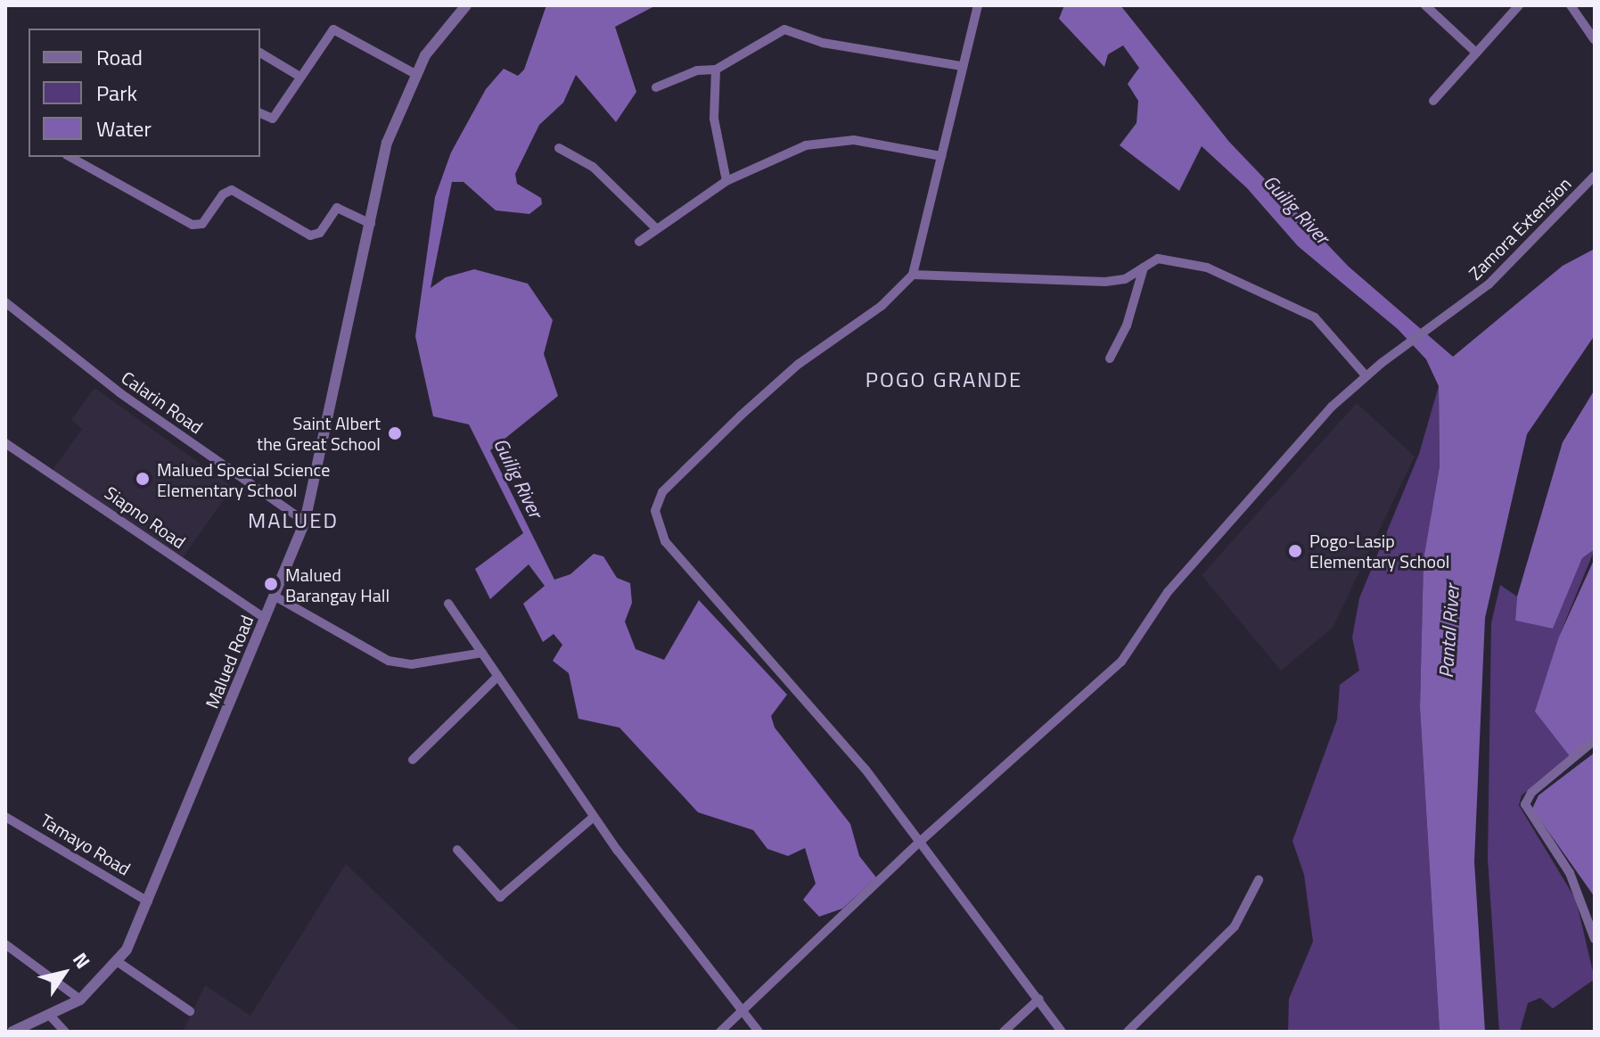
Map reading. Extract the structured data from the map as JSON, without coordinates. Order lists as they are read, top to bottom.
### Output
{
  "streets": {
    "street": [
      "Zamora Extension",
      "Calarin Road",
      "Siapno Road",
      "Malued Road",
      "Tamayo Road"
    ]
  },
  "crossings": [
    ["Calarin Road", "Malued Road"],
    ["Siapno Road", "Malued Road"],
    ["Malued Road", "Tamayo Road"]
  ],
  "districts": ["POGO GRANDE", "MALUED"],
  "water": ["Guilig River", "Pantal River"],
  "places": [
    "Saint Albert the Great School",
    "Malued Special Science Elementary School",
    "Pogo-Lasip Elementary School",
    "Malued Barangay Hall"
  ],
  "legend": ["Road", "Park", "Water"],
  "north": "top right"
}
